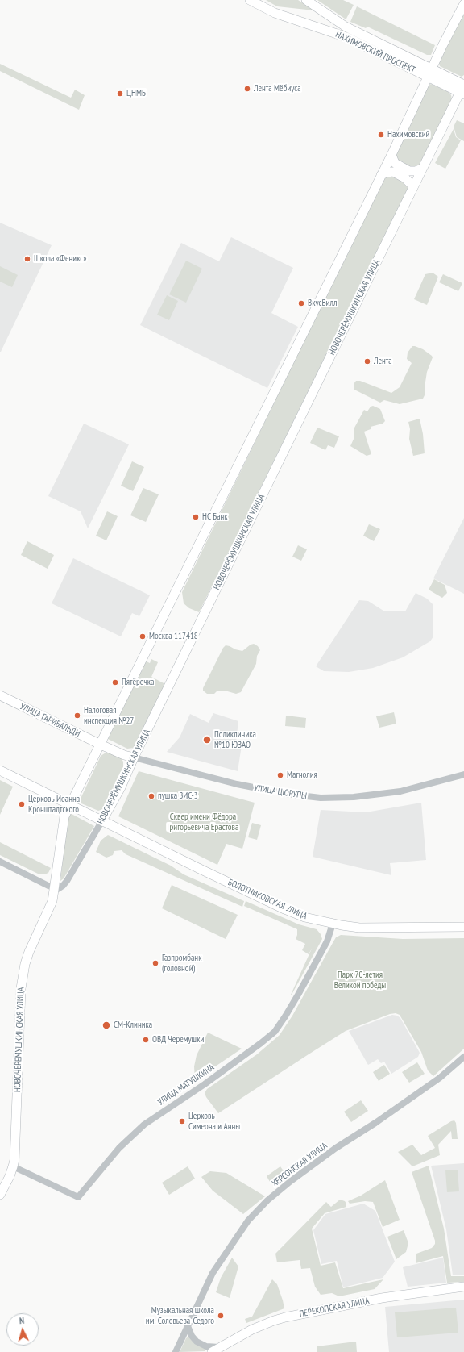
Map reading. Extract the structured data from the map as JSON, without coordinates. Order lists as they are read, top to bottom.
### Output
{
  "streets": {
    "street": [
      "НАХИМОВСКИЙ ПРОСПЕКТ",
      "НОВОЧЕРЁМУШКИНСКАЯ УЛИЦА",
      "УЛИЦА ГАРИБАЛЬДИ",
      "УЛИЦА ЦЮРУПЫ",
      "БОЛОТНИКОВСКАЯ УЛИЦА",
      "УЛИЦА МАТУШКИНА",
      "ХЕРСОНСКАЯ УЛИЦА",
      "ПЕРЕКОПСКАЯ УЛИЦА"
    ]
  },
  "crossings": [
    ["НАХИМОВСКИЙ ПРОСПЕКТ", "НОВОЧЕРЁМУШКИНСКАЯ УЛИЦА"],
    ["НОВОЧЕРЁМУШКИНСКАЯ УЛИЦА", "УЛИЦА ГАРИБАЛЬДИ"],
    ["НОВОЧЕРЁМУШКИНСКАЯ УЛИЦА", "УЛИЦА ЦЮРУПЫ"],
    ["НОВОЧЕРЁМУШКИНСКАЯ УЛИЦА", "БОЛОТНИКОВСКАЯ УЛИЦА"],
    ["НОВОЧЕРЁМУШКИНСКАЯ УЛИЦА", "УЛИЦА МАТУШКИНА"],
    ["УЛИЦА ГАРИБАЛЬДИ", "УЛИЦА ЦЮРУПЫ"],
    ["БОЛОТНИКОВСКАЯ УЛИЦА", "УЛИЦА МАТУШКИНА"]
  ],
  "parks": ["Сквер имени Фёдора Григорьевича Ерастова", "Парк 70-летия Великой победы"],
  "places": [
    "Лента Мёбиуса",
    "ЦНМБ",
    "Нахимовский",
    "Школа «Феникс»",
    "ВкусВилл",
    "Лента",
    "НС Банк",
    "Москва 117418",
    "Пятёрочка",
    "Налоговая инспекция №27",
    "Поликлиника №10 ЮЗАО",
    "Магнолия",
    "пушка ЗИС-3",
    "Церковь Иоанна Кронштадтского",
    "Газпромбанк (головной)",
    "СМ-Клиника",
    "ОВД Черемушки",
    "Церковь Симеона и Анны",
    "Музыкальная школа им. Соловьева-Седого"
  ],
  "north": "top"
}
